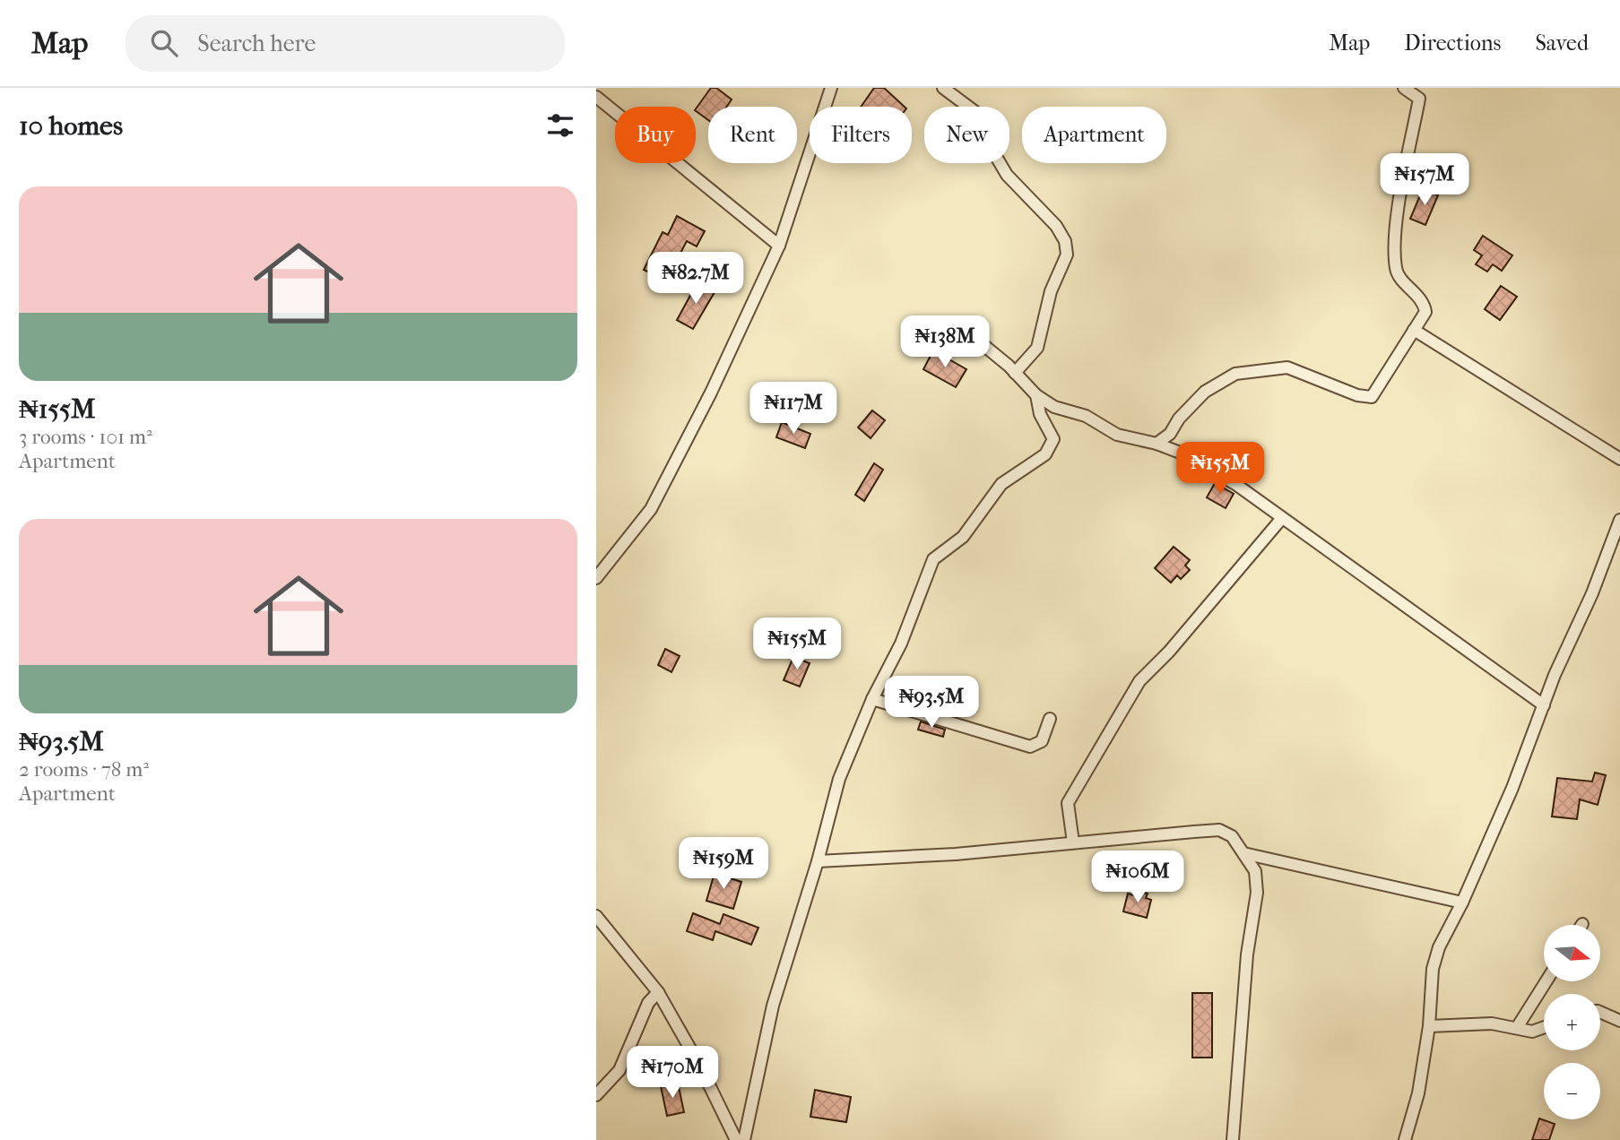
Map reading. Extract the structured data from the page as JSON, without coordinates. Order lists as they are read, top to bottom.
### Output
{
  "north": "right",
  "page": {
    "header": "Map",
    "search": "Search here",
    "nav": ["Map", "Directions", "Saved"],
    "heading": "10 homes",
    "chip": [
      "Buy",
      "Rent",
      "Filters",
      "New",
      "Apartment"
    ],
    "price": [
      "₦157M",
      "₦82.7M",
      "₦138M",
      "₦117M",
      "₦155M",
      "₦155M",
      "₦93.5M",
      "₦159M",
      "₦106M",
      "₦170M"
    ],
    "list": [
      {
        "name": "₦155M",
        "note": "3 rooms · 101 m² · Apartment"
      },
      {
        "name": "₦93.5M",
        "note": "2 rooms · 78 m² · Apartment"
      }
    ],
    "map_buttons": ["+", "−"]
  }
}
